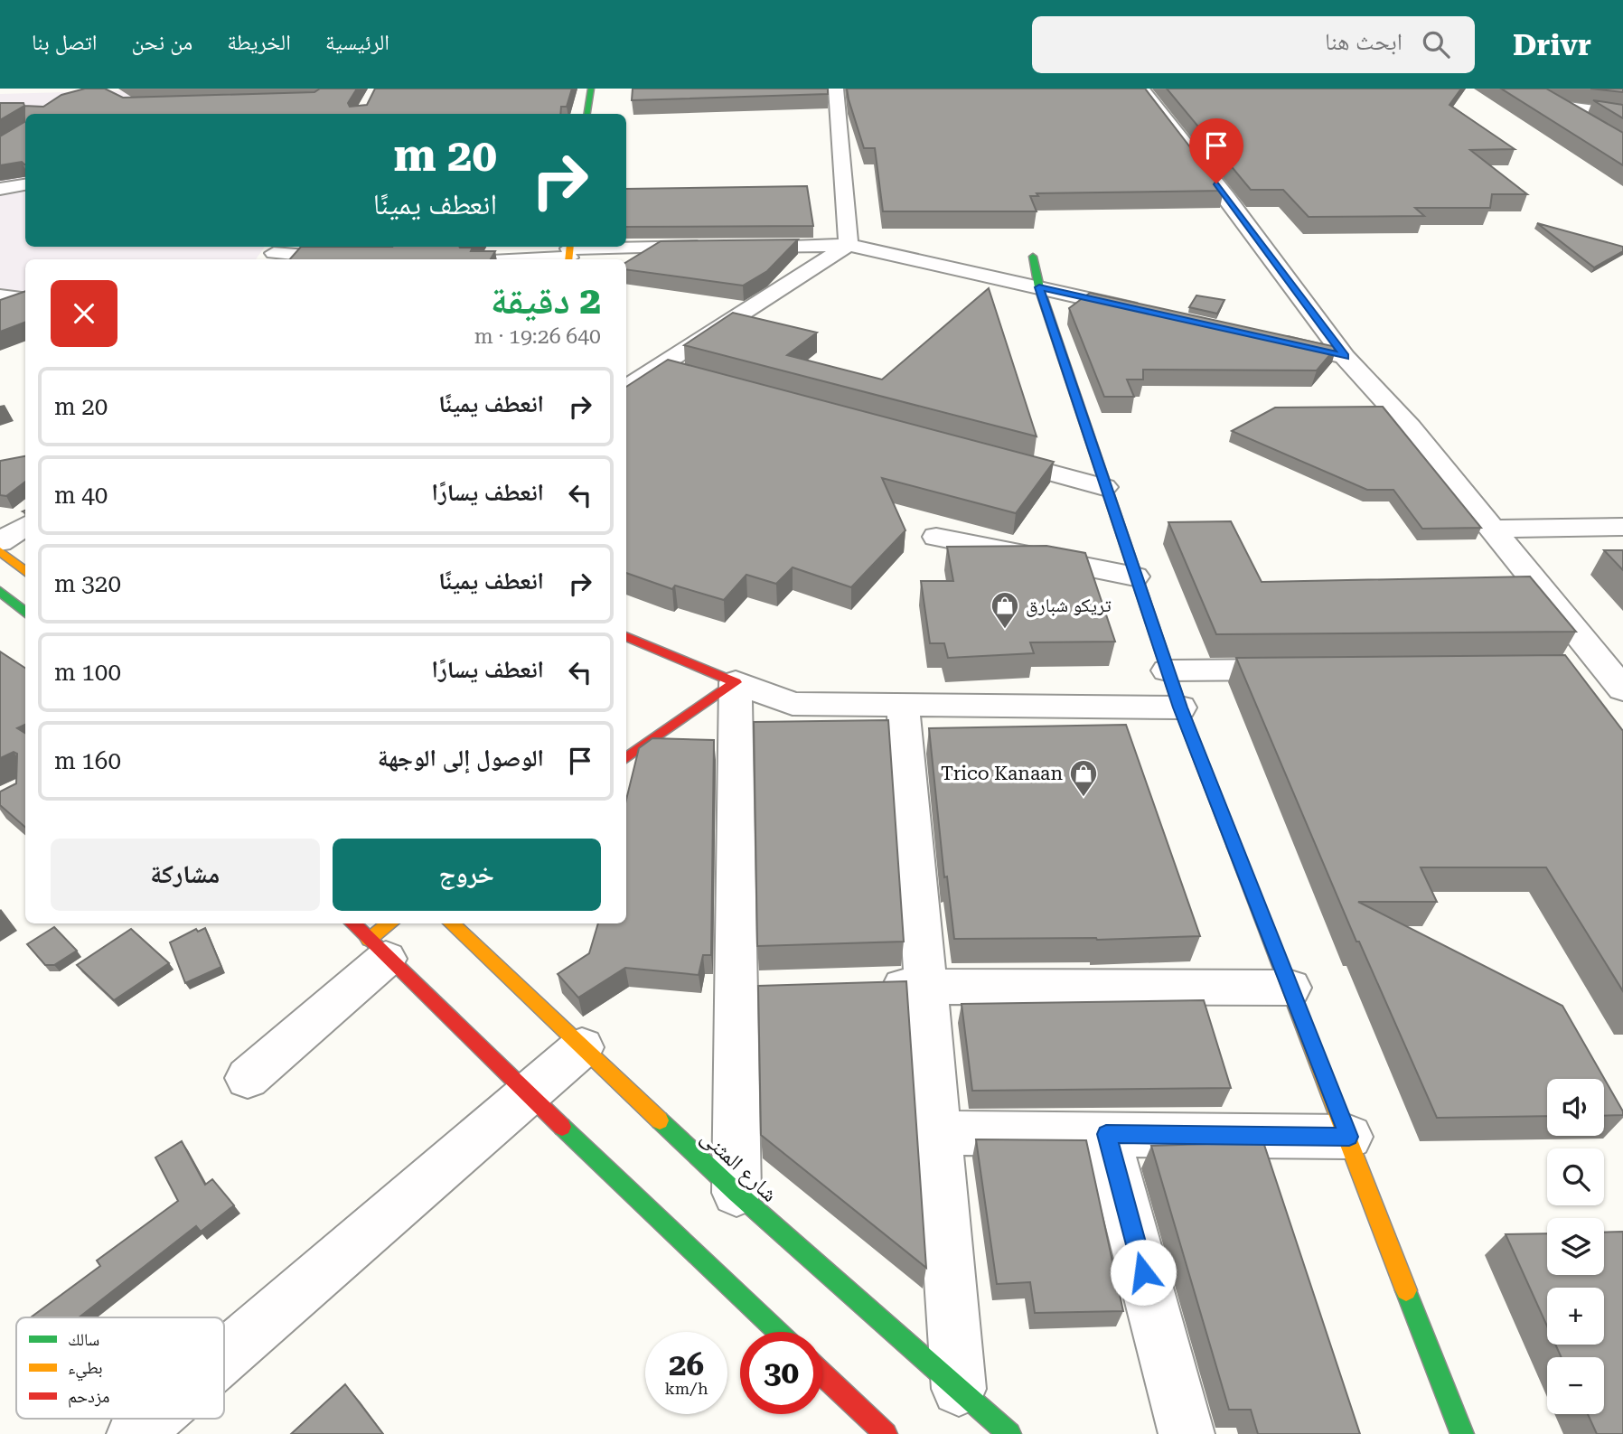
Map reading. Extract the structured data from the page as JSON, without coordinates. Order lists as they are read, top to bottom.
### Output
{
  "streets": {
    "street": ["شارع المثنى"]
  },
  "places": {
    "shop": ["تريكو شبارق", "Trico Kanaan"]
  },
  "legend": ["سالك", "بطيء", "مزدحم"],
  "page": {
    "header": "Drivr",
    "search": "ابحث هنا",
    "nav": [
      "الرئيسية",
      "الخريطة",
      "من نحن",
      "اتصل بنا"
    ],
    "turn": ["20 m", "انعطف يمينًا"],
    "heading": ["2 دقيقة", "640 m · 19:26"],
    "list": [
      {
        "name": "انعطف يمينًا",
        "value": "20 m"
      },
      {
        "name": "انعطف يسارًا",
        "value": "40 m"
      },
      {
        "name": "انعطف يمينًا",
        "value": "320 m"
      },
      {
        "name": "انعطف يسارًا",
        "value": "100 m"
      },
      {
        "name": "الوصول إلى الوجهة",
        "value": "160 m"
      }
    ],
    "buttons": ["خروج", "مشاركة"],
    "map_buttons": ["+", "−"],
    "speed": "26 km/h",
    "limit": "30"
  }
}
